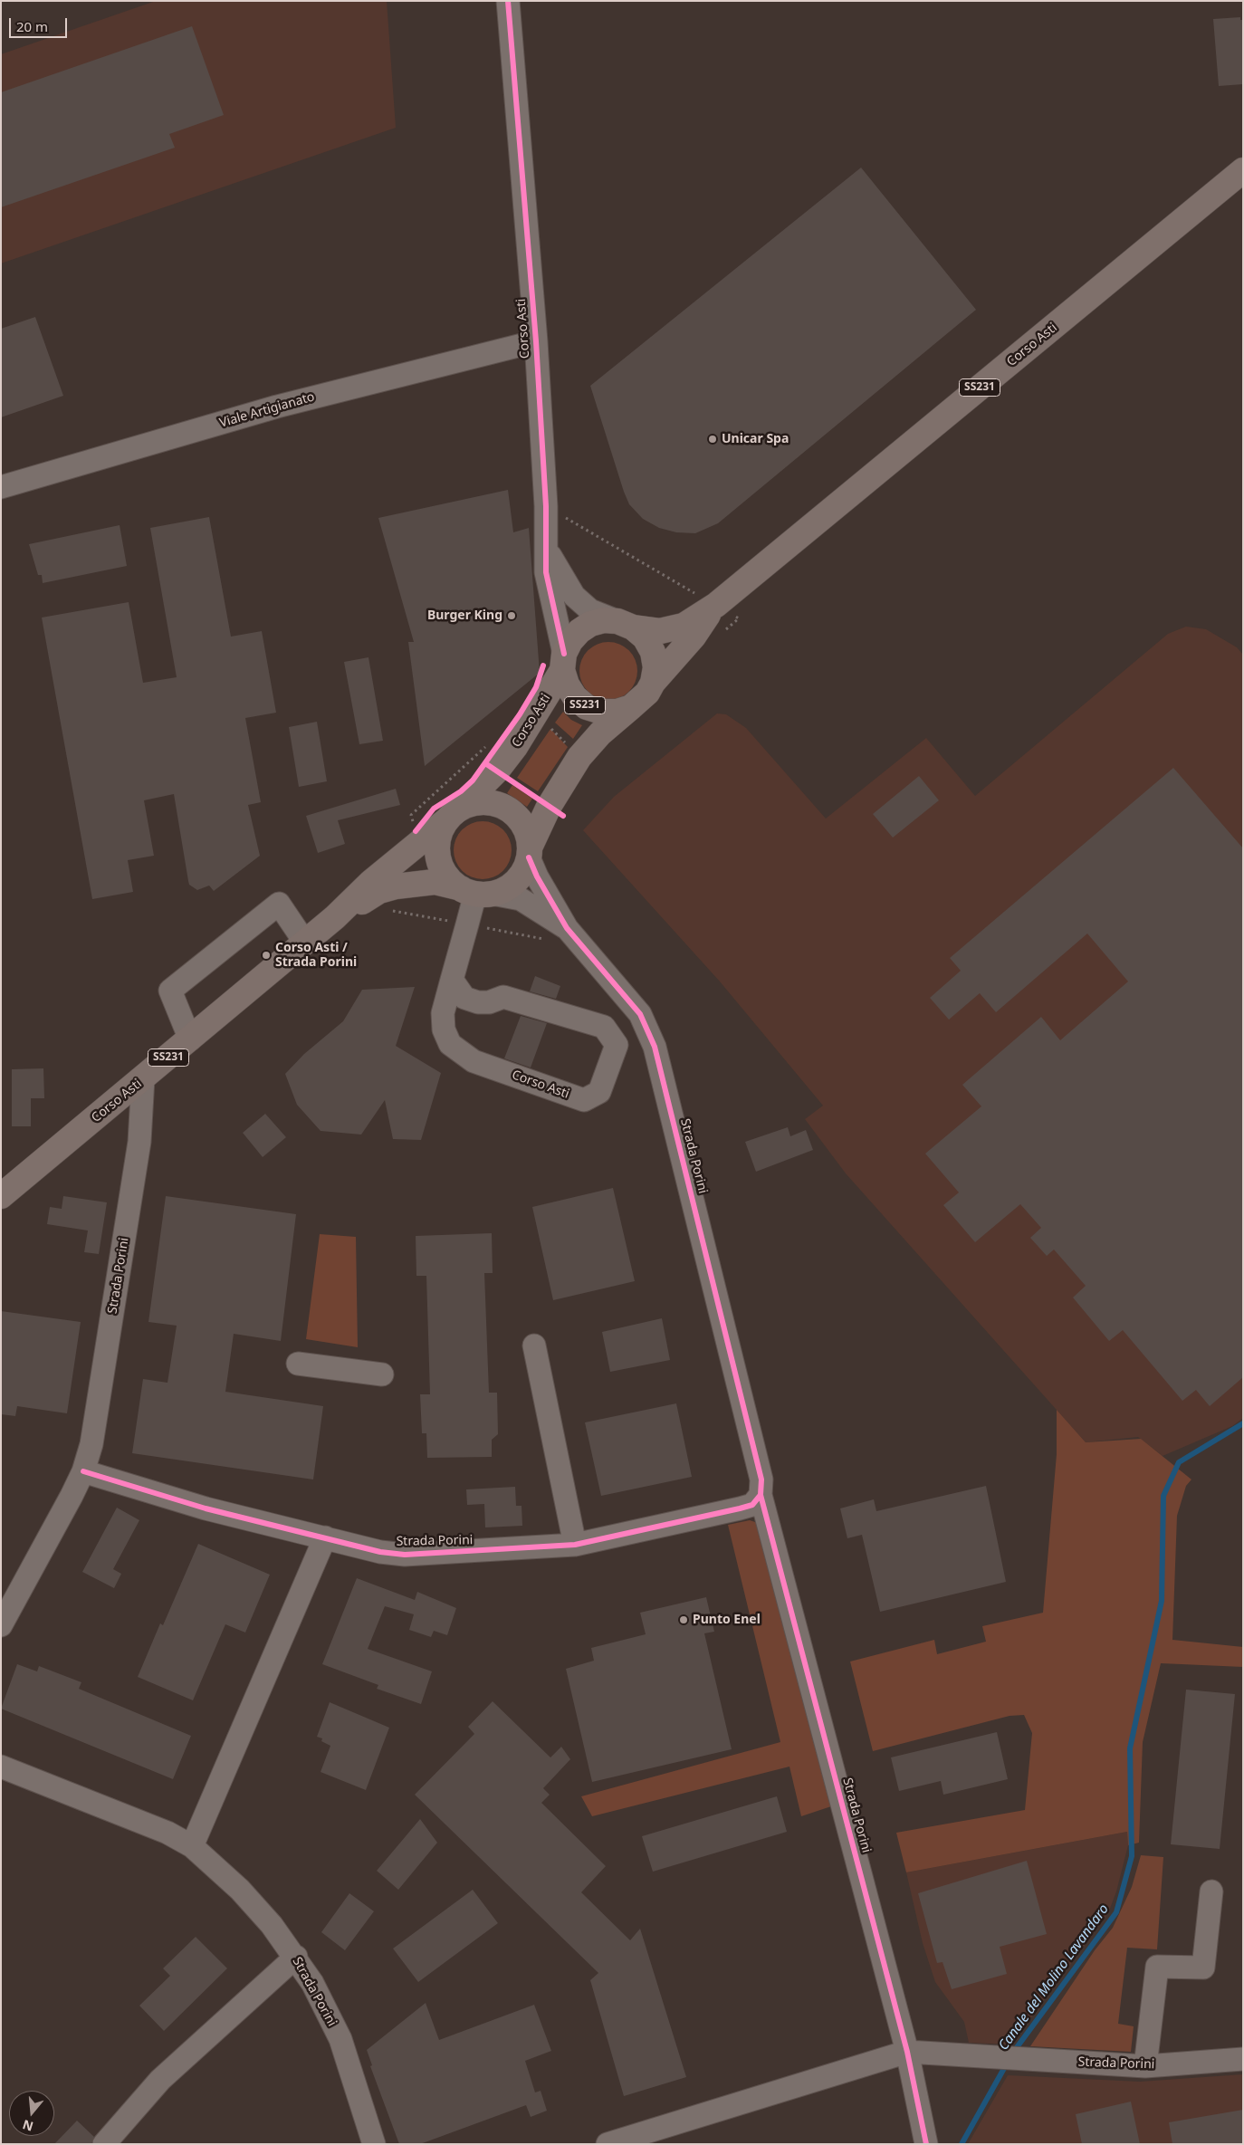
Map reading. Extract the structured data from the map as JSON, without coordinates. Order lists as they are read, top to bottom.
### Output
{
  "streets": {
    "main road": ["Corso Asti", "SS231"],
    "street": ["Viale Artigianato", "Strada Porini"]
  },
  "crossings": [
    ["Corso Asti", "SS231"],
    ["Corso Asti", "Viale Artigianato"],
    ["Corso Asti", "Strada Porini"],
    ["SS231", "Strada Porini"]
  ],
  "water": ["Canale del Molino Lavandaro"],
  "places": [
    "Unicar Spa",
    "Burger King",
    "Corso Asti / Strada Porini",
    "Punto Enel"
  ],
  "scale_bar": "20 m",
  "north": "bottom"
}
